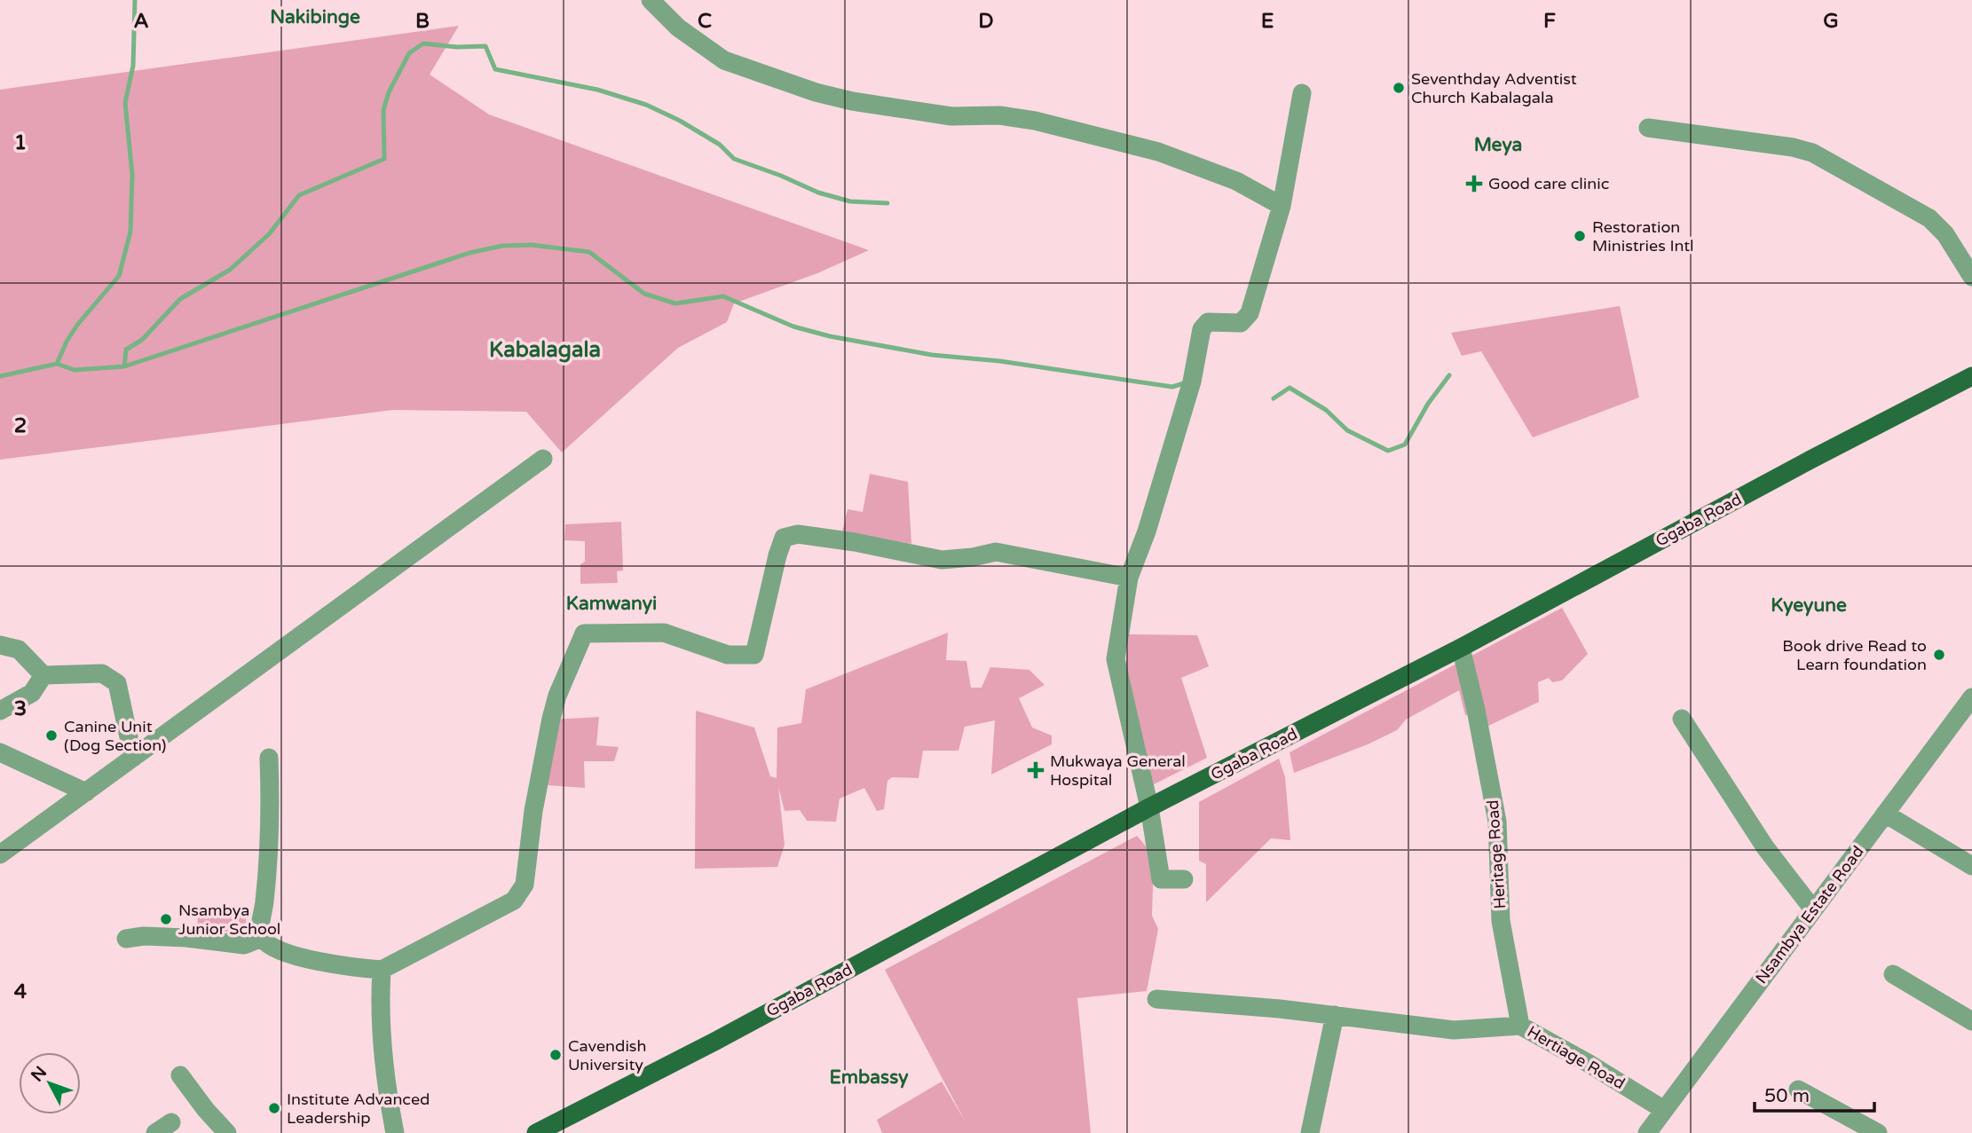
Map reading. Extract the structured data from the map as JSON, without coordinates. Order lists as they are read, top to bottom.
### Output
{
  "streets": {
    "main road": ["Ggaba Road"],
    "street": ["Heritage Road", "Nsambya Estate Road", "Hertiage Road"]
  },
  "crossings": [
    ["Ggaba Road", "Heritage Road"],
    ["Heritage Road", "Hertiage Road"],
    ["Nsambya Estate Road", "Hertiage Road"]
  ],
  "districts": [
    "Nakibinge",
    "Meya",
    "Kabalagala",
    "Kamwanyi",
    "Kyeyune",
    "Embassy"
  ],
  "places": {
    "other": [
      "Seventhday Adventist Church Kabalagala",
      "Restoration Ministries Intl",
      "Book drive Read to Learn foundation",
      "Canine Unit (Dog Section)",
      "Nsambya Junior School",
      "Cavendish University",
      "Institute Advanced Leadership"
    ],
    "health": ["Good care clinic", "Mukwaya General Hospital"]
  },
  "scale_bar": "50 m",
  "north": "top left",
  "grid": {
    "columns": [
      "A",
      "B",
      "C",
      "D",
      "E",
      "F",
      "G"
    ],
    "rows": [
      "1",
      "2",
      "3",
      "4"
    ]
  }
}
